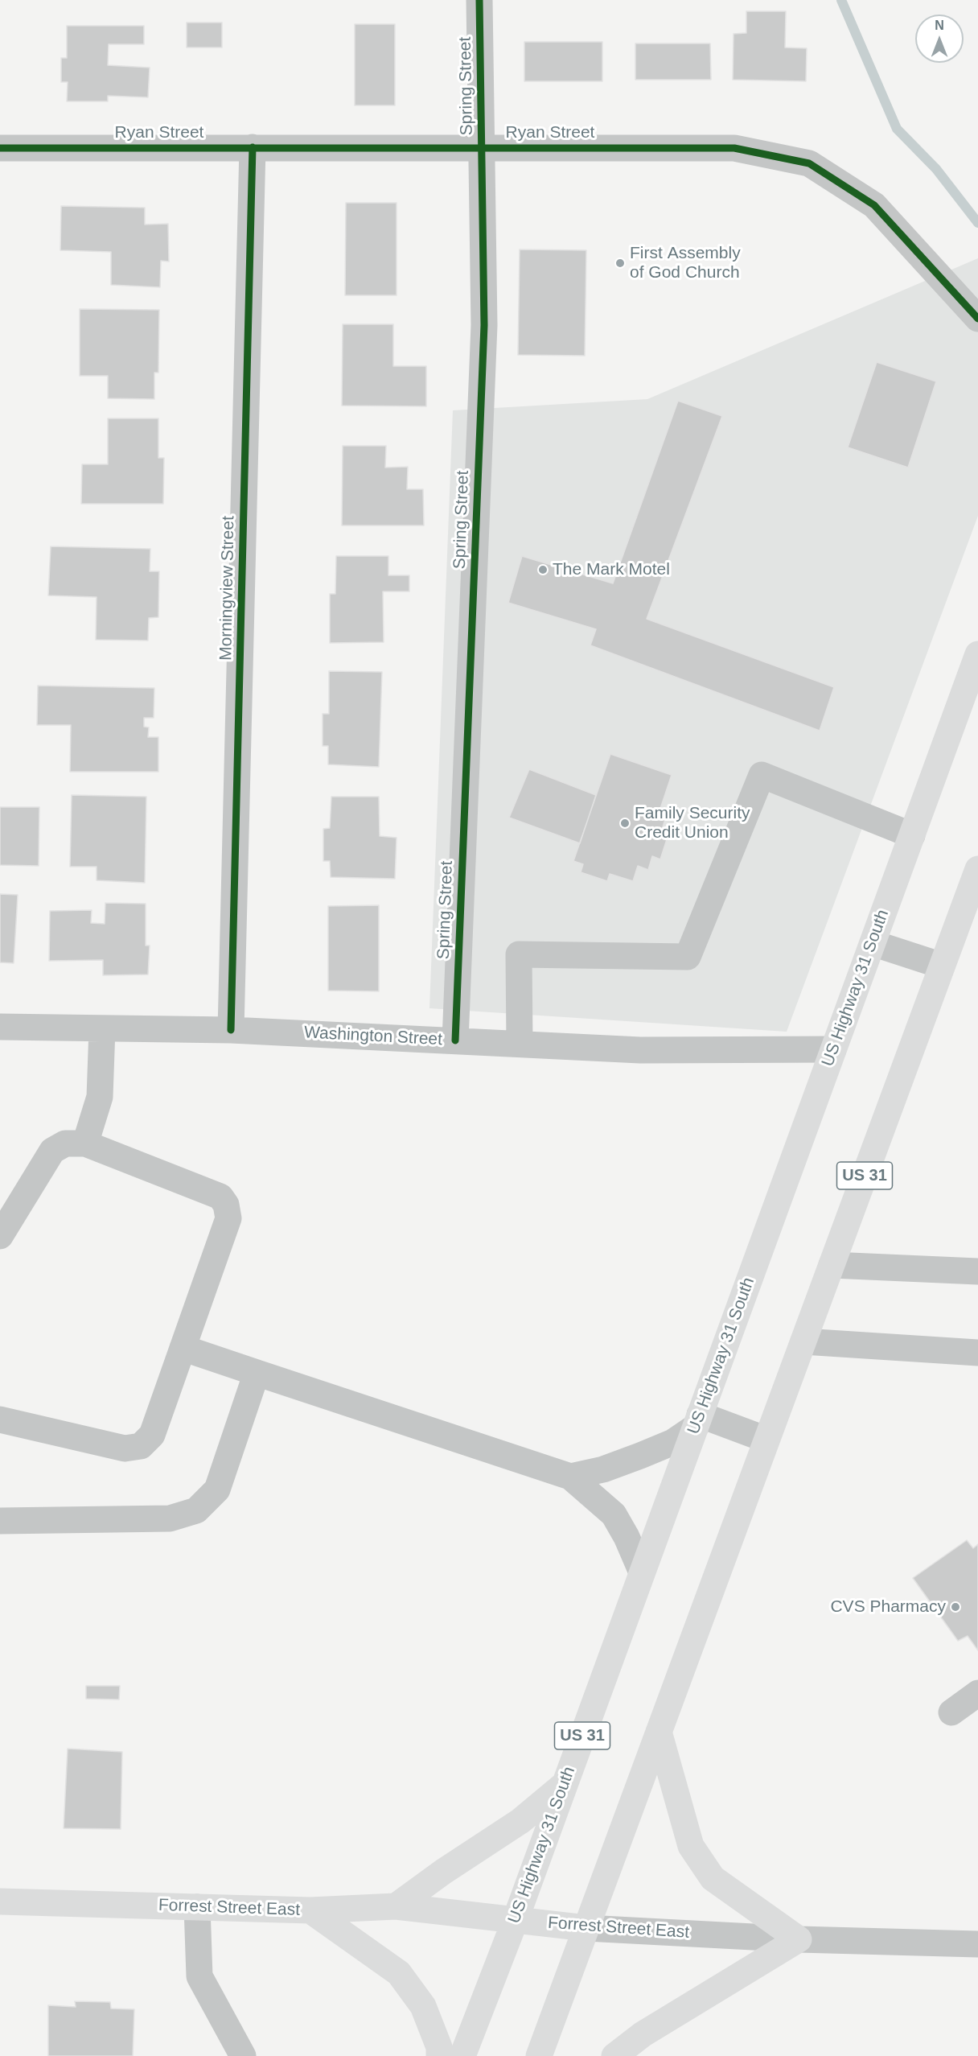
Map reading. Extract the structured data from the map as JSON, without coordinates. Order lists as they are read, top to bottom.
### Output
{
  "streets": {
    "main road": ["US Highway 31 South", "US 31", "Forrest Street East"],
    "street": [
      "Spring Street",
      "Ryan Street",
      "Morningview Street",
      "Washington Street"
    ]
  },
  "crossings": [
    ["Spring Street", "Ryan Street"],
    ["Spring Street", "Washington Street"],
    ["Ryan Street", "Morningview Street"],
    ["Morningview Street", "Washington Street"],
    ["US Highway 31 South", "Washington Street"],
    ["US Highway 31 South", "Forrest Street East"],
    ["US 31", "Forrest Street East"]
  ],
  "places": [
    "First Assembly of God Church",
    "The Mark Motel",
    "Family Security Credit Union",
    "CVS Pharmacy"
  ],
  "north": "top"
}
